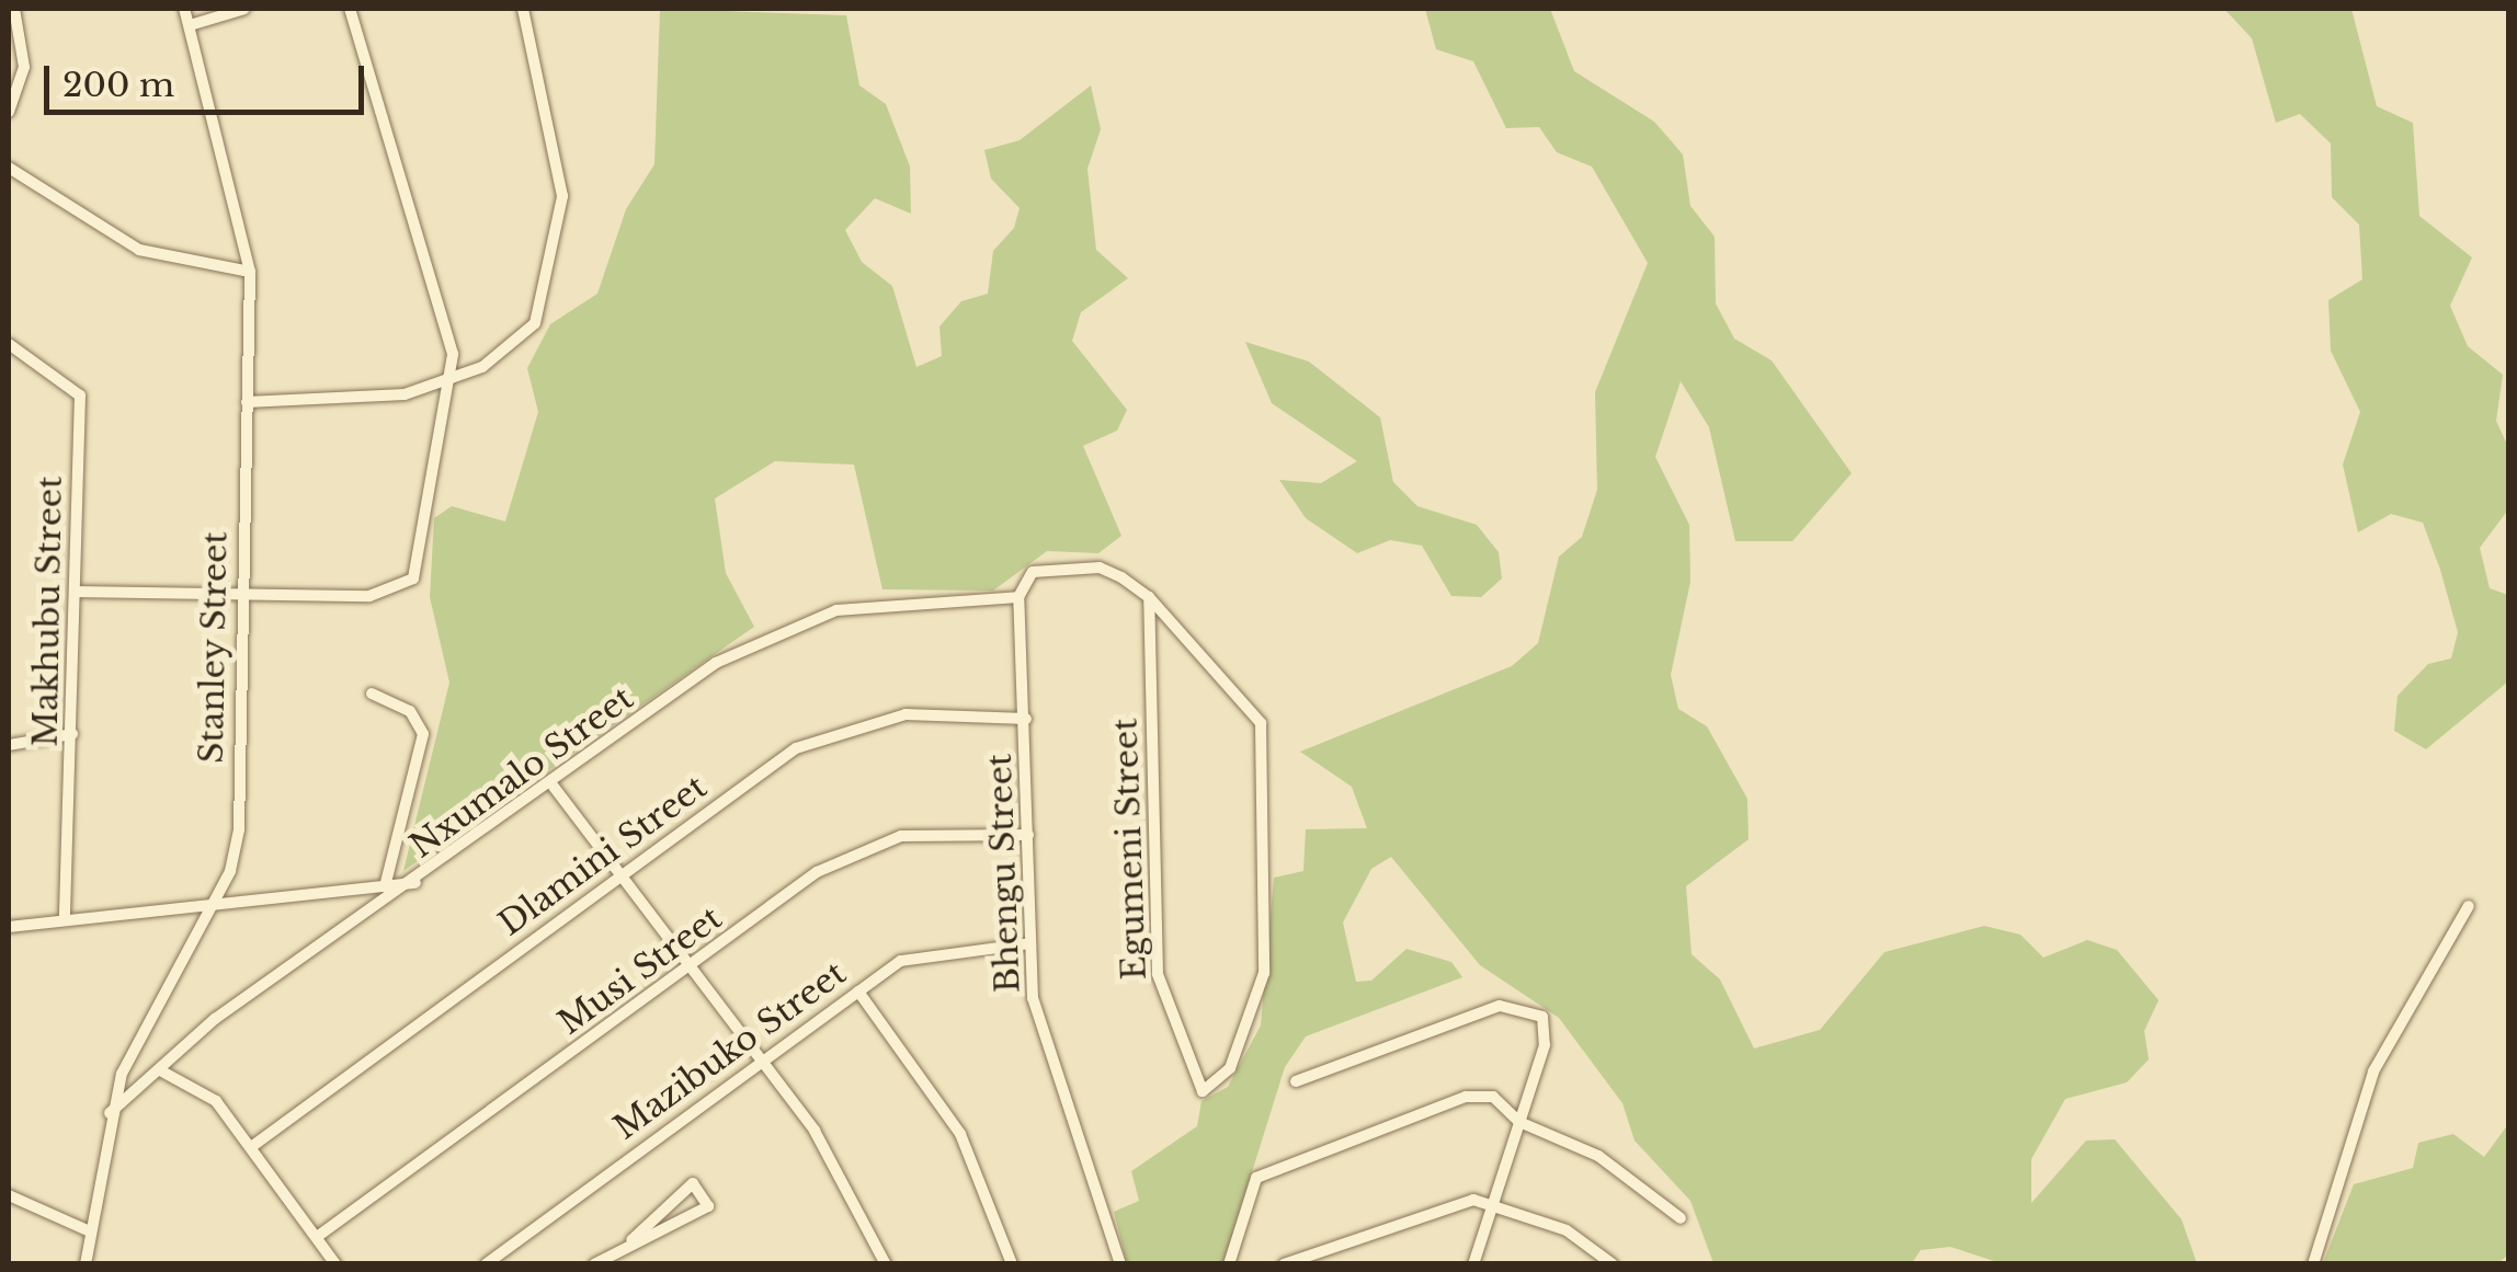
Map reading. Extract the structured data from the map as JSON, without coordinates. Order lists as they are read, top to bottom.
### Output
{
  "streets": {
    "street": [
      "Makhubu Street",
      "Stanley Street",
      "Nxumalo Street",
      "Egumeni Street",
      "Dlamini Street",
      "Bhengu Street",
      "Musi Street",
      "Mazibuko Street"
    ]
  },
  "crossings": [
    ["Stanley Street", "Nxumalo Street"],
    ["Nxumalo Street", "Bhengu Street"],
    ["Dlamini Street", "Bhengu Street"],
    ["Bhengu Street", "Musi Street"],
    ["Bhengu Street", "Mazibuko Street"]
  ],
  "scale_bar": "200 m"
}
